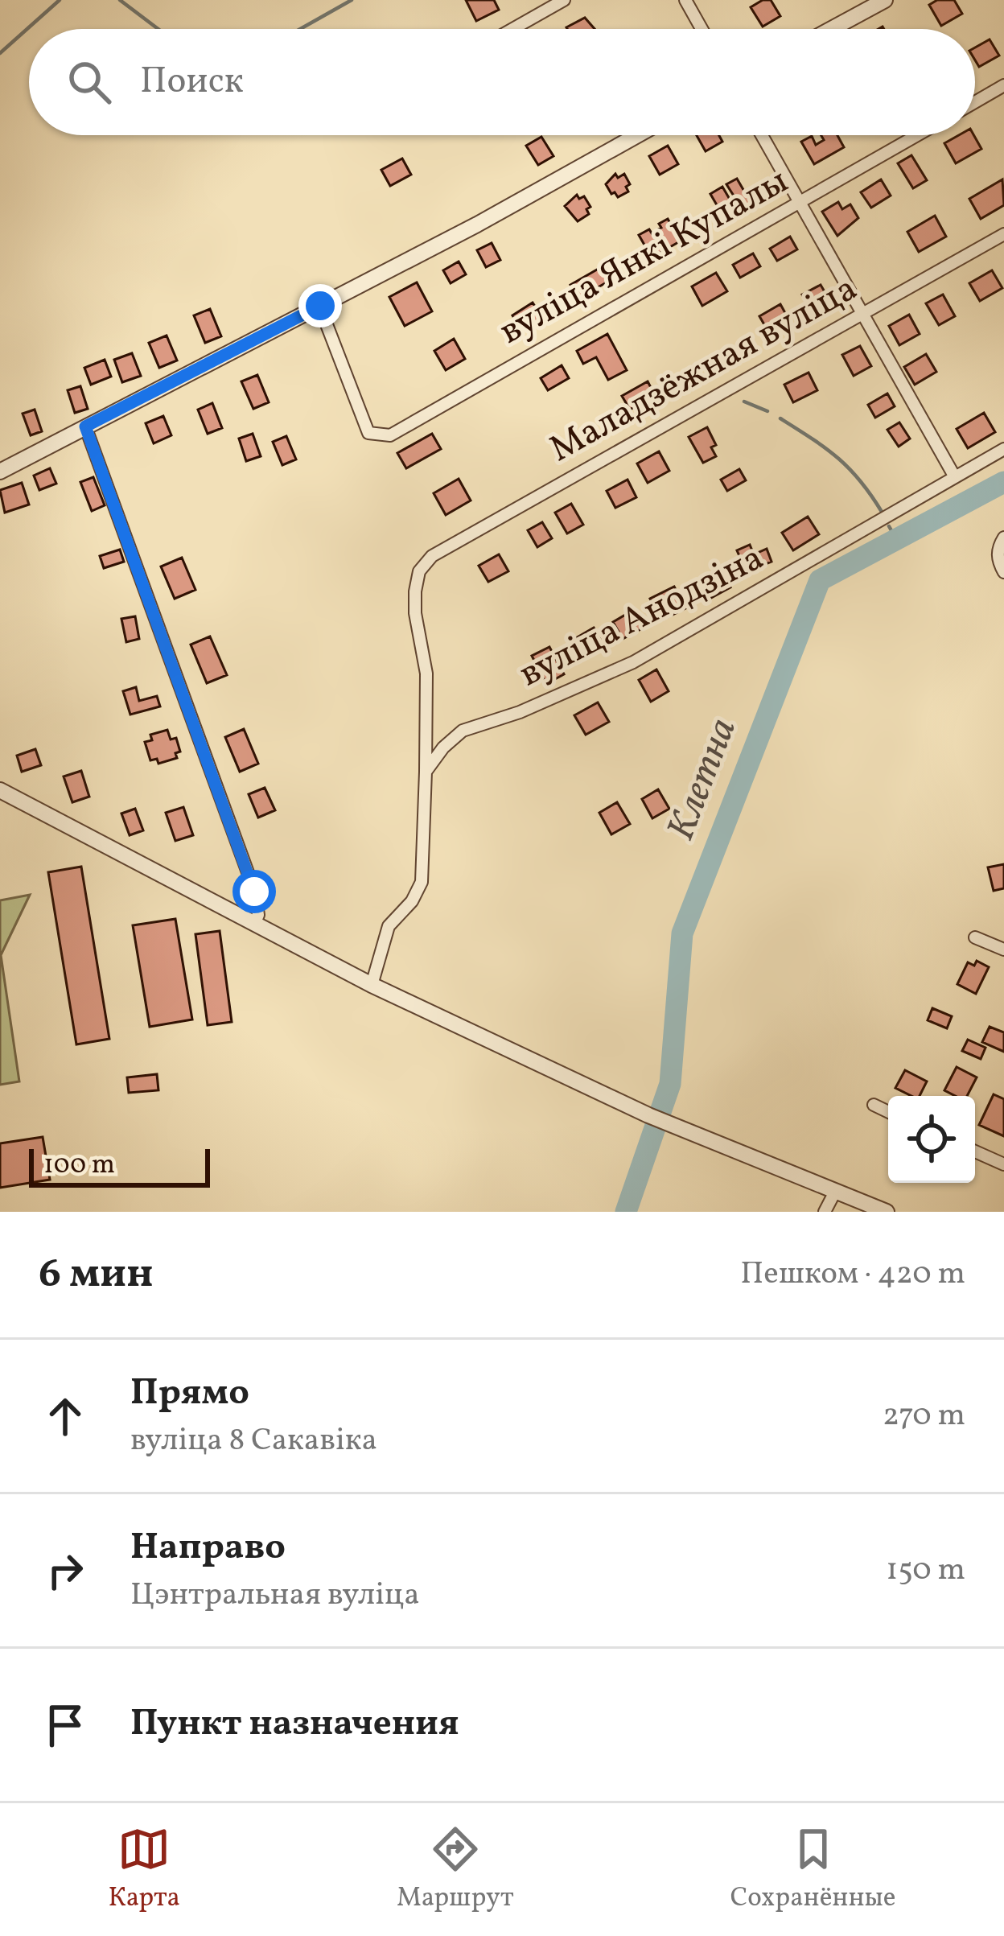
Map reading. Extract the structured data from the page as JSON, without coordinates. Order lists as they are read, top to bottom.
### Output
{
  "streets": {
    "street": ["вуліца Янкі Купалы", "Маладзёжная вуліца", "вуліца Анодзіна"]
  },
  "crossings": [
    ["Маладзёжная вуліца", "вуліца Анодзіна"]
  ],
  "water": ["Клетна"],
  "scale_bar": "100 m",
  "page": {
    "search": "Поиск",
    "scale": "100 m",
    "heading": ["6 мин", "Пешком · 420 m"],
    "list": [
      ["Прямо", "вуліца 8 Сакавіка", "270 m"],
      ["Направо", "Цэнтральная вуліца", "150 m"],
      "Пункт назначения"
    ],
    "nav": ["Карта", "Маршрут", "Сохранённые"]
  }
}
